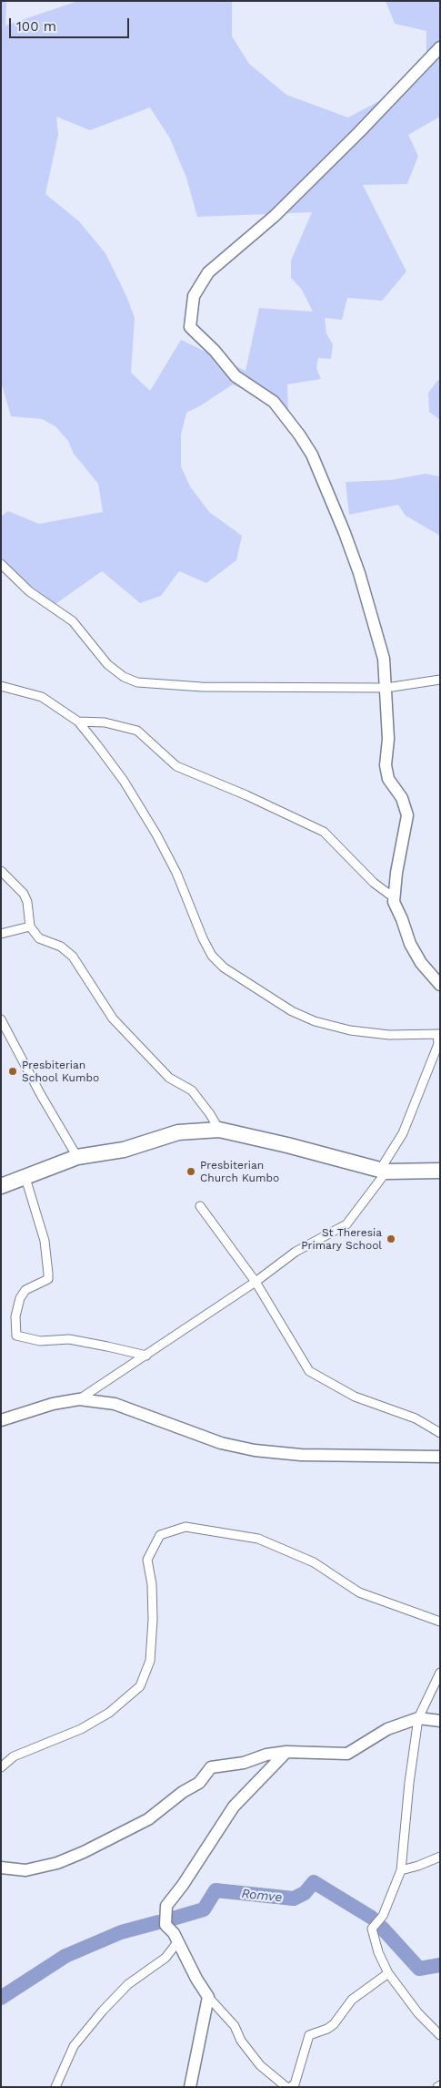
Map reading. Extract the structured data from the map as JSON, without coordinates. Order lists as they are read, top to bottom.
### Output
{
  "water": ["Romve"],
  "places": ["Presbiterian School Kumbo", "Presbiterian Church Kumbo", "St Theresia Primary School"],
  "scale_bar": "100 m"
}
